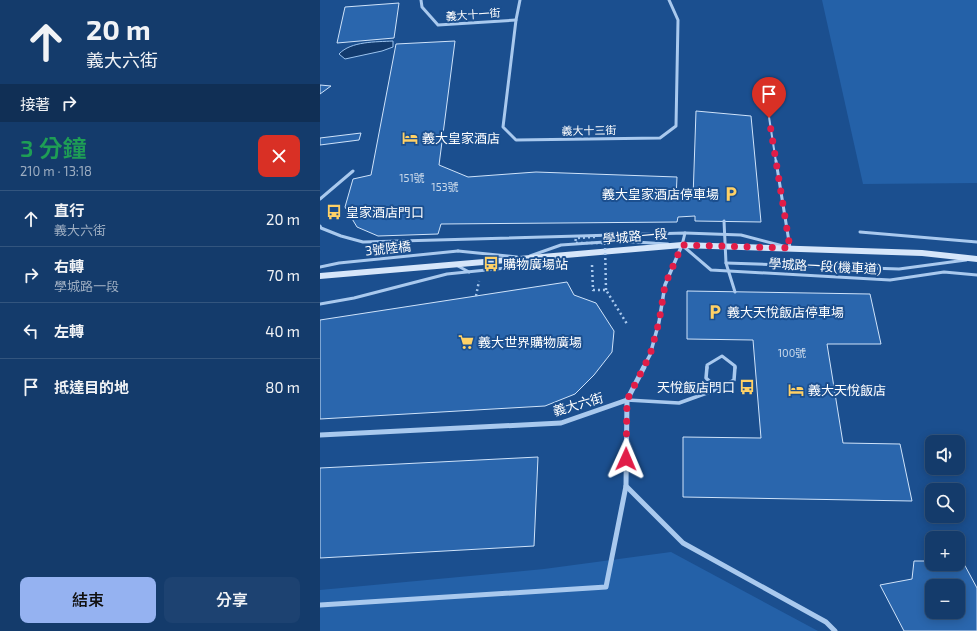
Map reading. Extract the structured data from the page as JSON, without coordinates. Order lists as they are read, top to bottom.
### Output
{
  "streets": {
    "main road": ["學城路一段"],
    "street": ["義大十一街", "義大十三街", "義大六街"],
    "lane": ["3號陸橋", "學城路一段(機車道)"]
  },
  "crossings": [
    ["義大十一街", "義大十三街"],
    ["學城路一段", "3號陸橋"],
    ["學城路一段", "學城路一段(機車道)"]
  ],
  "places": {
    "hotel": ["義大皇家酒店", "義大天悅飯店"],
    "parking": ["義大皇家酒店停車場", "義大天悅飯店停車場"],
    "bus stop": ["皇家酒店門口", "購物廣場站", "天悅飯店門口"],
    "supermarket": ["義大世界購物廣場"]
  },
  "house_numbers": ["151號", "153號", "100號"],
  "page": {
    "turn": ["20 m", "義大六街"],
    "then": "接著",
    "heading": ["3 分鐘", "210 m · 13:18"],
    "list": [
      {
        "name": "直行",
        "note": "義大六街",
        "value": "20 m"
      },
      {
        "name": "右轉",
        "note": "學城路一段",
        "value": "70 m"
      },
      {
        "name": "左轉",
        "value": "40 m"
      },
      {
        "name": "抵達目的地",
        "value": "80 m"
      }
    ],
    "map_buttons": ["+", "−"],
    "buttons": ["結束", "分享"]
  }
}
